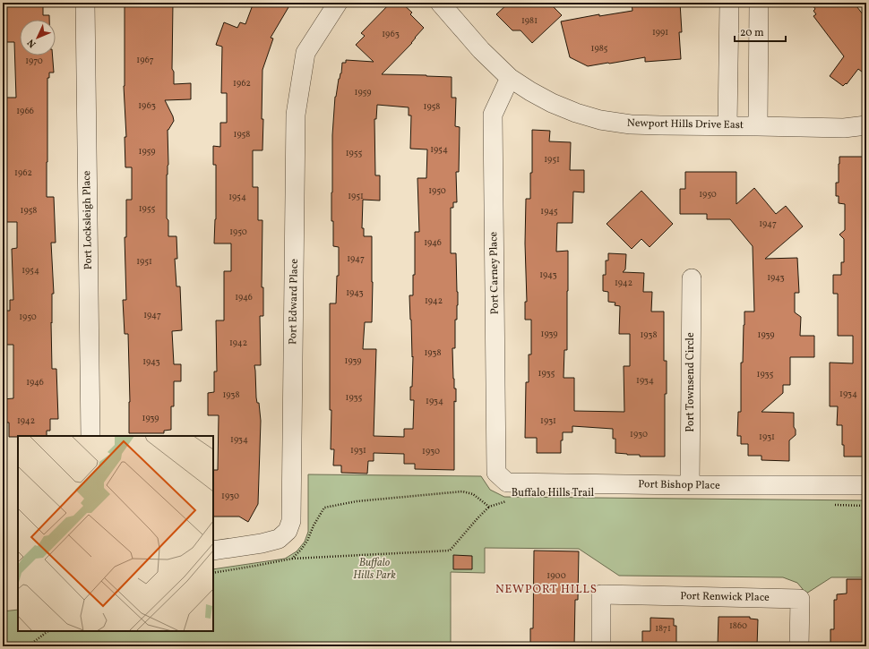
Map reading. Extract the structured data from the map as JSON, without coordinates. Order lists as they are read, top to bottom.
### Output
{
  "streets": {
    "street": [
      "Newport Hills Drive East",
      "Port Locksleigh Place",
      "Port Carney Place",
      "Port Edward Place",
      "Port Townsend Circle",
      "Port Bishop Place",
      "Port Renwick Place"
    ],
    "path": ["Buffalo Hills Trail"]
  },
  "crossings": [
    ["Newport Hills Drive East", "Port Carney Place"],
    ["Port Carney Place", "Port Bishop Place"],
    ["Port Townsend Circle", "Port Bishop Place"]
  ],
  "districts": ["NEWPORT HILLS"],
  "parks": ["Buffalo Hills Park"],
  "house_numbers": [
    "1981",
    "1991",
    "1963",
    "1985",
    "1967",
    "1970",
    "1962",
    "1959",
    "1963",
    "1958",
    "1966",
    "1958",
    "1954",
    "1959",
    "1955",
    "1951",
    "1962",
    "1950",
    "1950",
    "1951",
    "1954",
    "1955",
    "1958",
    "1945",
    "1947",
    "1950",
    "1946",
    "1947",
    "1951",
    "1954",
    "1943",
    "1943",
    "1942",
    "1943",
    "1946",
    "1942",
    "1947",
    "1950",
    "1939",
    "1938",
    "1939",
    "1942",
    "1938",
    "1939",
    "1943",
    "1935",
    "1935",
    "1934",
    "1946",
    "1934",
    "1938",
    "1935",
    "1934",
    "1939",
    "1942",
    "1931",
    "1930",
    "1931",
    "1934",
    "1931",
    "1930",
    "1930",
    "1900",
    "1860",
    "1871"
  ],
  "scale_bar": "20 m",
  "north": "bottom left"
}
